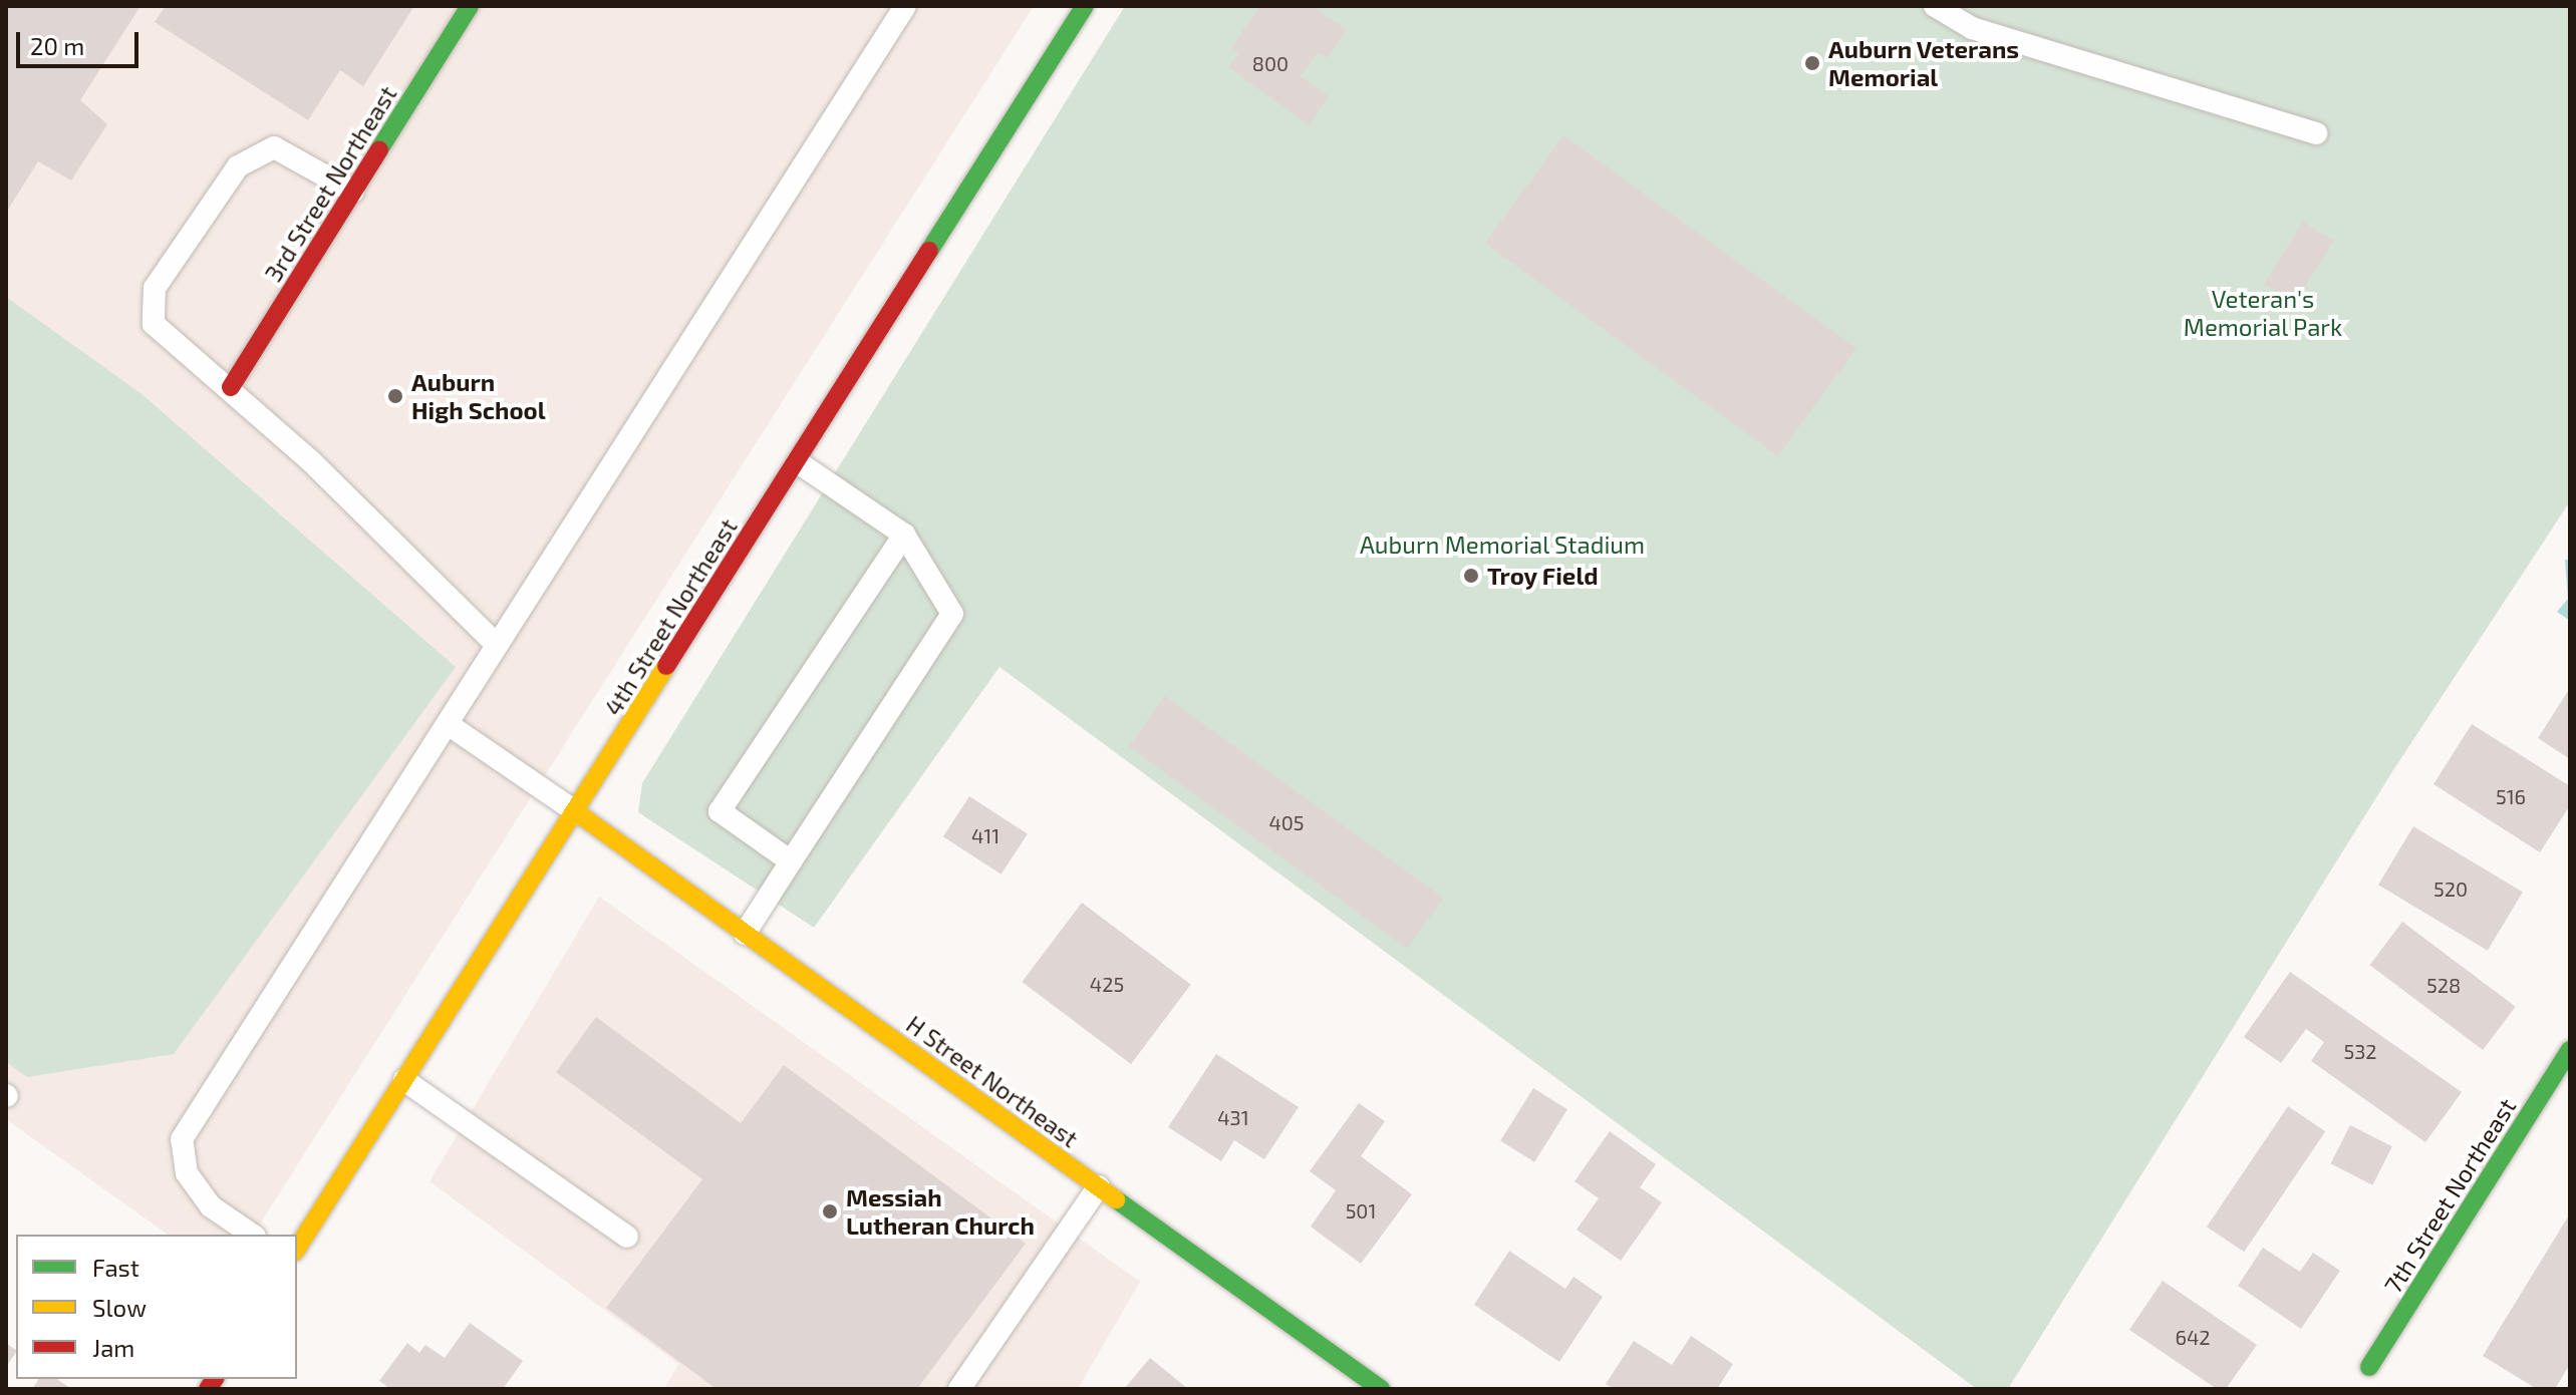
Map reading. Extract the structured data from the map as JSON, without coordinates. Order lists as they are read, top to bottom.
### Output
{
  "streets": {
    "street": [
      "3rd Street Northeast",
      "4th Street Northeast",
      "H Street Northeast",
      "7th Street Northeast"
    ]
  },
  "crossings": [
    ["4th Street Northeast", "H Street Northeast"]
  ],
  "parks": ["Veteran's Memorial Park", "Auburn Memorial Stadium"],
  "places": [
    "Auburn Veterans Memorial",
    "Auburn High School",
    "Troy Field",
    "Messiah Lutheran Church"
  ],
  "house_numbers": [
    "800",
    "516",
    "405",
    "411",
    "520",
    "425",
    "528",
    "532",
    "431",
    "501",
    "642"
  ],
  "legend": ["Fast", "Slow", "Jam"],
  "scale_bar": "20 m"
}
